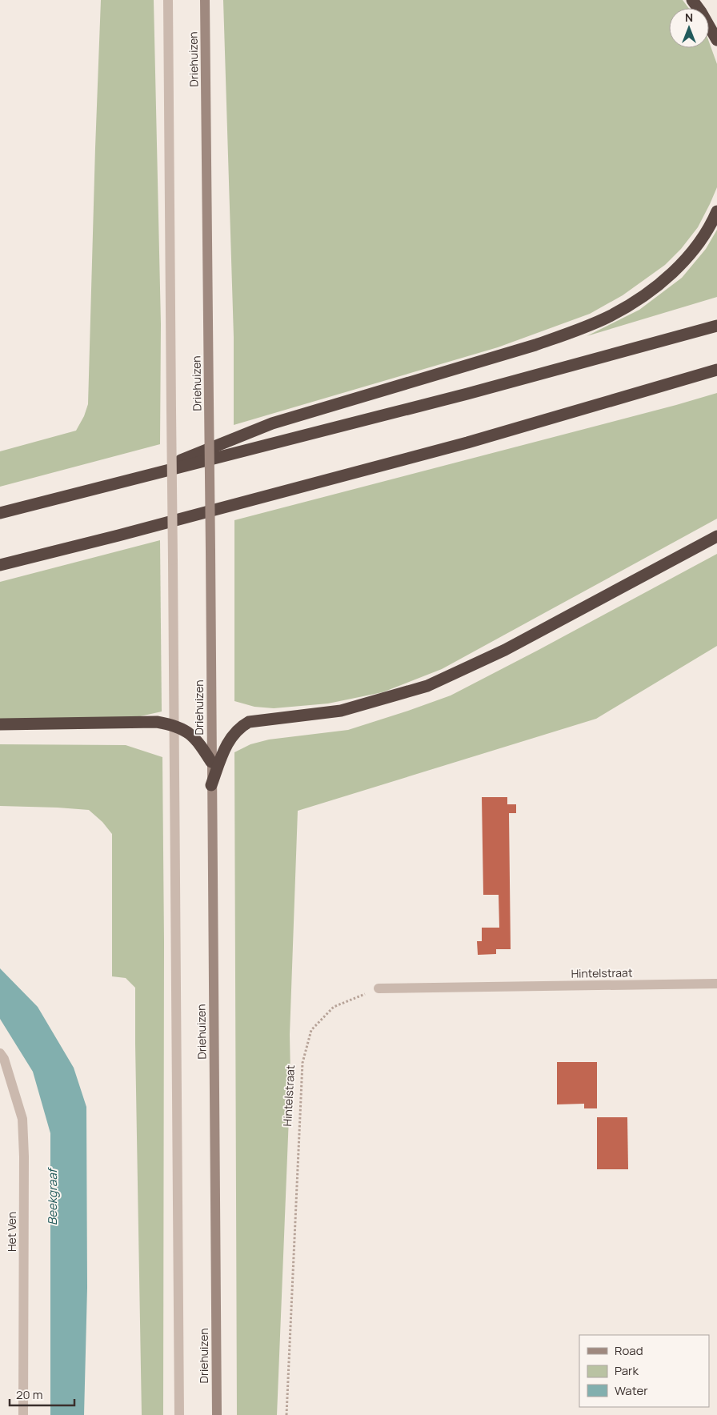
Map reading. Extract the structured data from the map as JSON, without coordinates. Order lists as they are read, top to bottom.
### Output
{
  "streets": {
    "main road": ["Driehuizen"],
    "street": ["Hintelstraat", "Het Ven"]
  },
  "water": ["Beekgraaf"],
  "legend": ["Road", "Park", "Water"],
  "scale_bar": "20 m",
  "north": "top"
}
